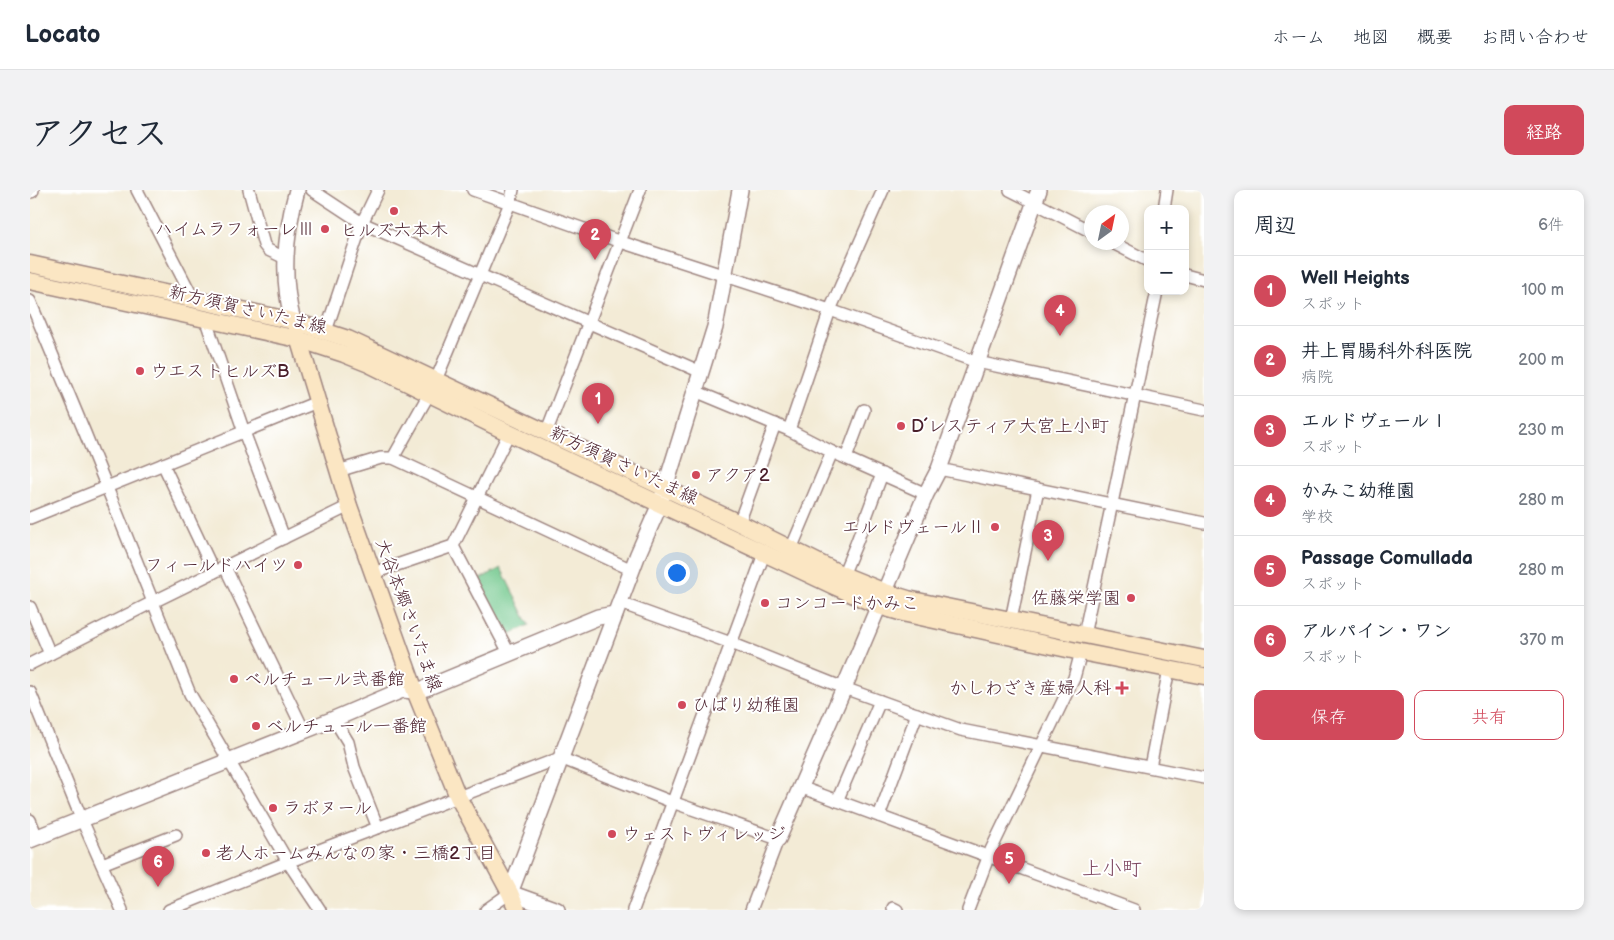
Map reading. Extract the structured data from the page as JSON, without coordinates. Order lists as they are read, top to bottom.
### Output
{
  "streets": {
    "main road": ["新方須賀さいたま線", "大谷本郷さいたま線"]
  },
  "crossings": [
    ["新方須賀さいたま線", "大谷本郷さいたま線"]
  ],
  "districts": ["上小町"],
  "places": {
    "other": [
      "ヒルズ六本木",
      "ハイムラフォーレⅢ",
      "ウエストヒルズB",
      "D´レスティア大宮上小町",
      "アクア2",
      "エルドヴェールⅡ",
      "フィールドハイツ",
      "佐藤栄学園",
      "コンコードかみこ",
      "ベルチュール弐番館",
      "ひばり幼稚園",
      "ベルチュール一番館",
      "ラボヌール",
      "ウェストヴィレッジ",
      "老人ホームみんなの家・三橋2丁目"
    ],
    "health": ["かしわざき産婦人科"]
  },
  "north": "top right",
  "page": {
    "header": "Locato",
    "nav": [
      "ホーム",
      "地図",
      "概要",
      "お問い合わせ"
    ],
    "title": "アクセス",
    "buttons": [
      "経路",
      ["保存", "共有"]
    ],
    "heading": ["周辺", "6件"],
    "map_buttons": ["+", "−"],
    "pins": [
      "2",
      "4",
      "1",
      "3",
      "5",
      "6"
    ],
    "list": [
      {
        "mark": "1",
        "name": "Well Heights",
        "note": "スポット",
        "value": "100 m"
      },
      {
        "mark": "2",
        "name": "井上胃腸科外科医院",
        "note": "病院",
        "value": "200 m"
      },
      {
        "mark": "3",
        "name": "エルドヴェールⅠ",
        "note": "スポット",
        "value": "230 m"
      },
      {
        "mark": "4",
        "name": "かみこ幼稚園",
        "note": "学校",
        "value": "280 m"
      },
      {
        "mark": "5",
        "name": "Passage Comullada",
        "note": "スポット",
        "value": "280 m"
      },
      {
        "mark": "6",
        "name": "アルパイン・ワン",
        "note": "スポット",
        "value": "370 m"
      }
    ]
  }
}
